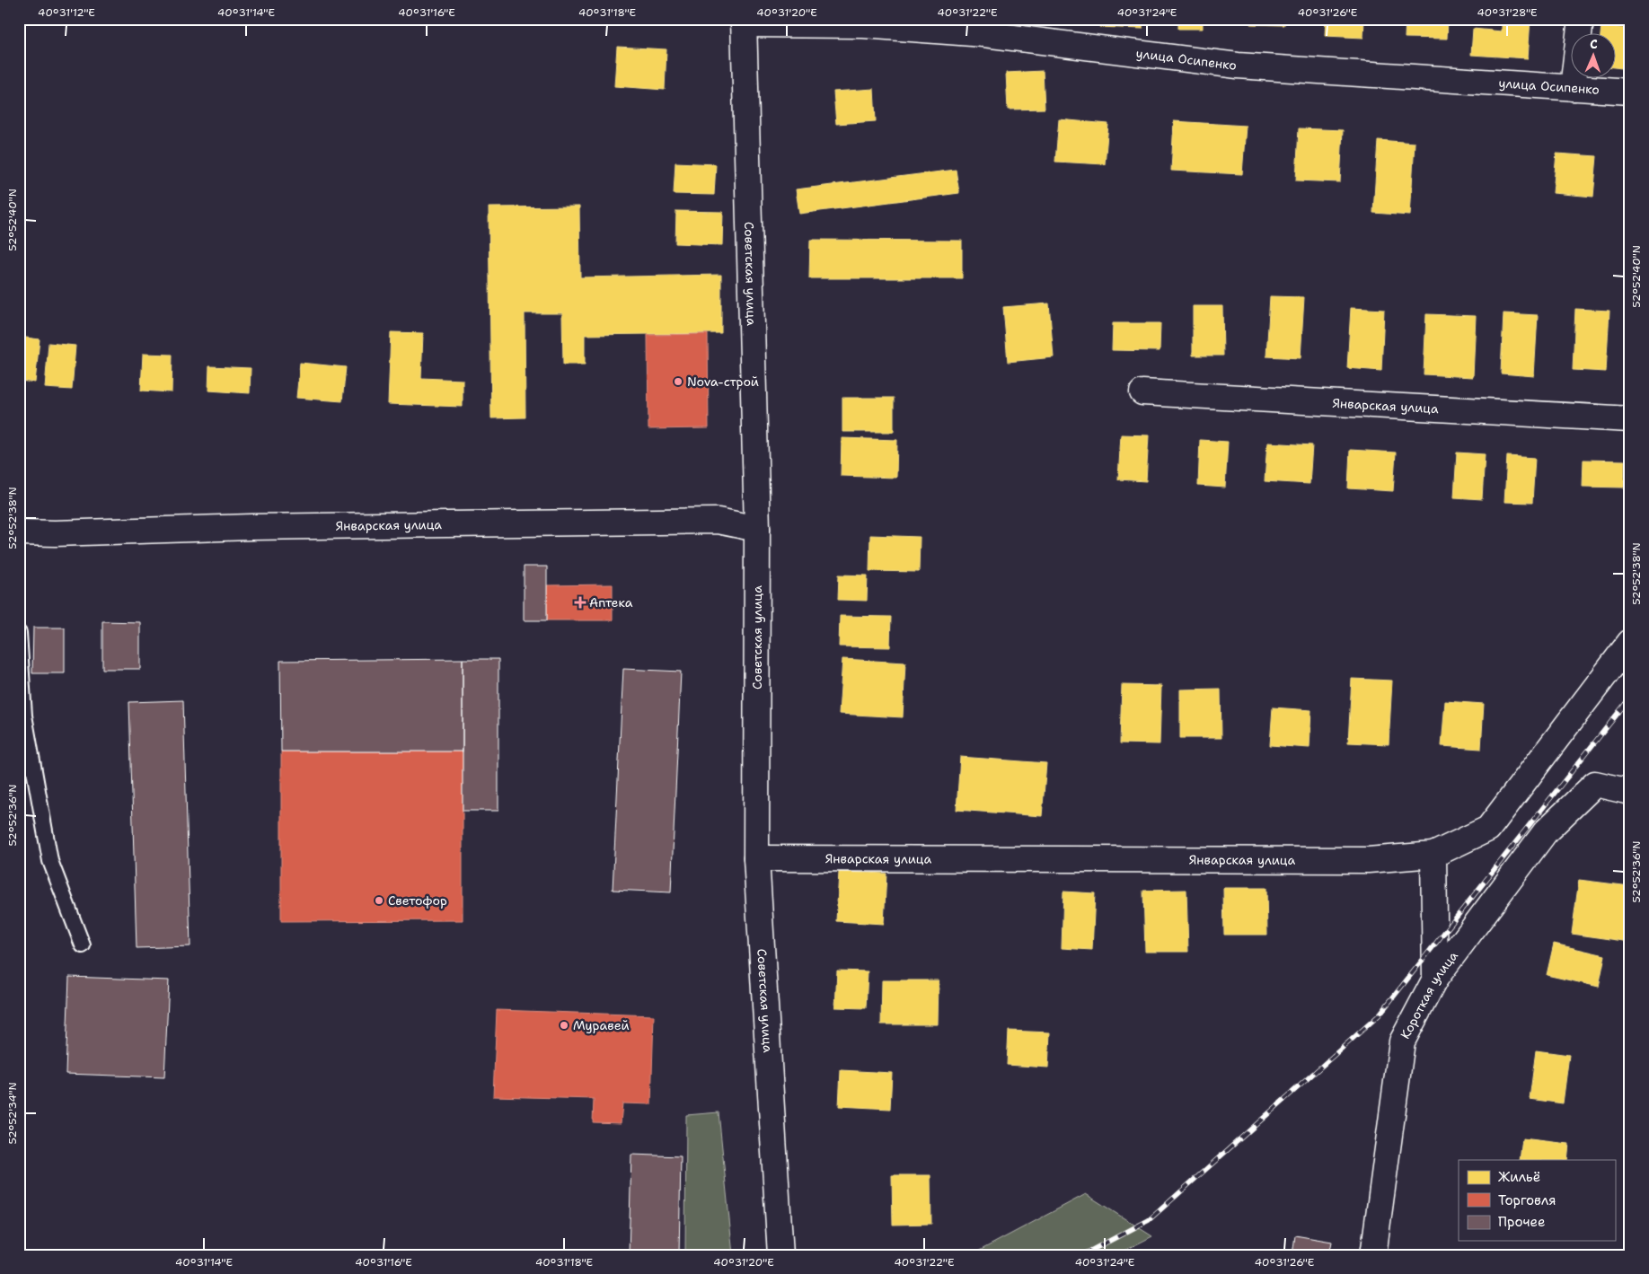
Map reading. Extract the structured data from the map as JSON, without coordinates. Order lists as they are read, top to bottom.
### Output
{
  "streets": {
    "street": [
      "улица Осипенко",
      "Советская улица",
      "Январская улица",
      "Короткая улица"
    ]
  },
  "crossings": [
    ["улица Осипенко", "Советская улица"],
    ["Советская улица", "Январская улица"]
  ],
  "places": {
    "other": ["Nova-строй", "Светофор", "Муравей"],
    "health": ["Аптека"]
  },
  "legend": ["Жильё", "Торговля", "Прочее"],
  "north": "top",
  "coordinates": [
    "40°31'12\"E",
    "40°31'14\"E",
    "40°31'16\"E",
    "40°31'18\"E",
    "40°31'20\"E",
    "40°31'22\"E",
    "40°31'24\"E",
    "40°31'26\"E",
    "40°31'28\"E",
    "52°52'40\"N",
    "52°52'38\"N",
    "52°52'36\"N",
    "52°52'34\"N"
  ]
}
